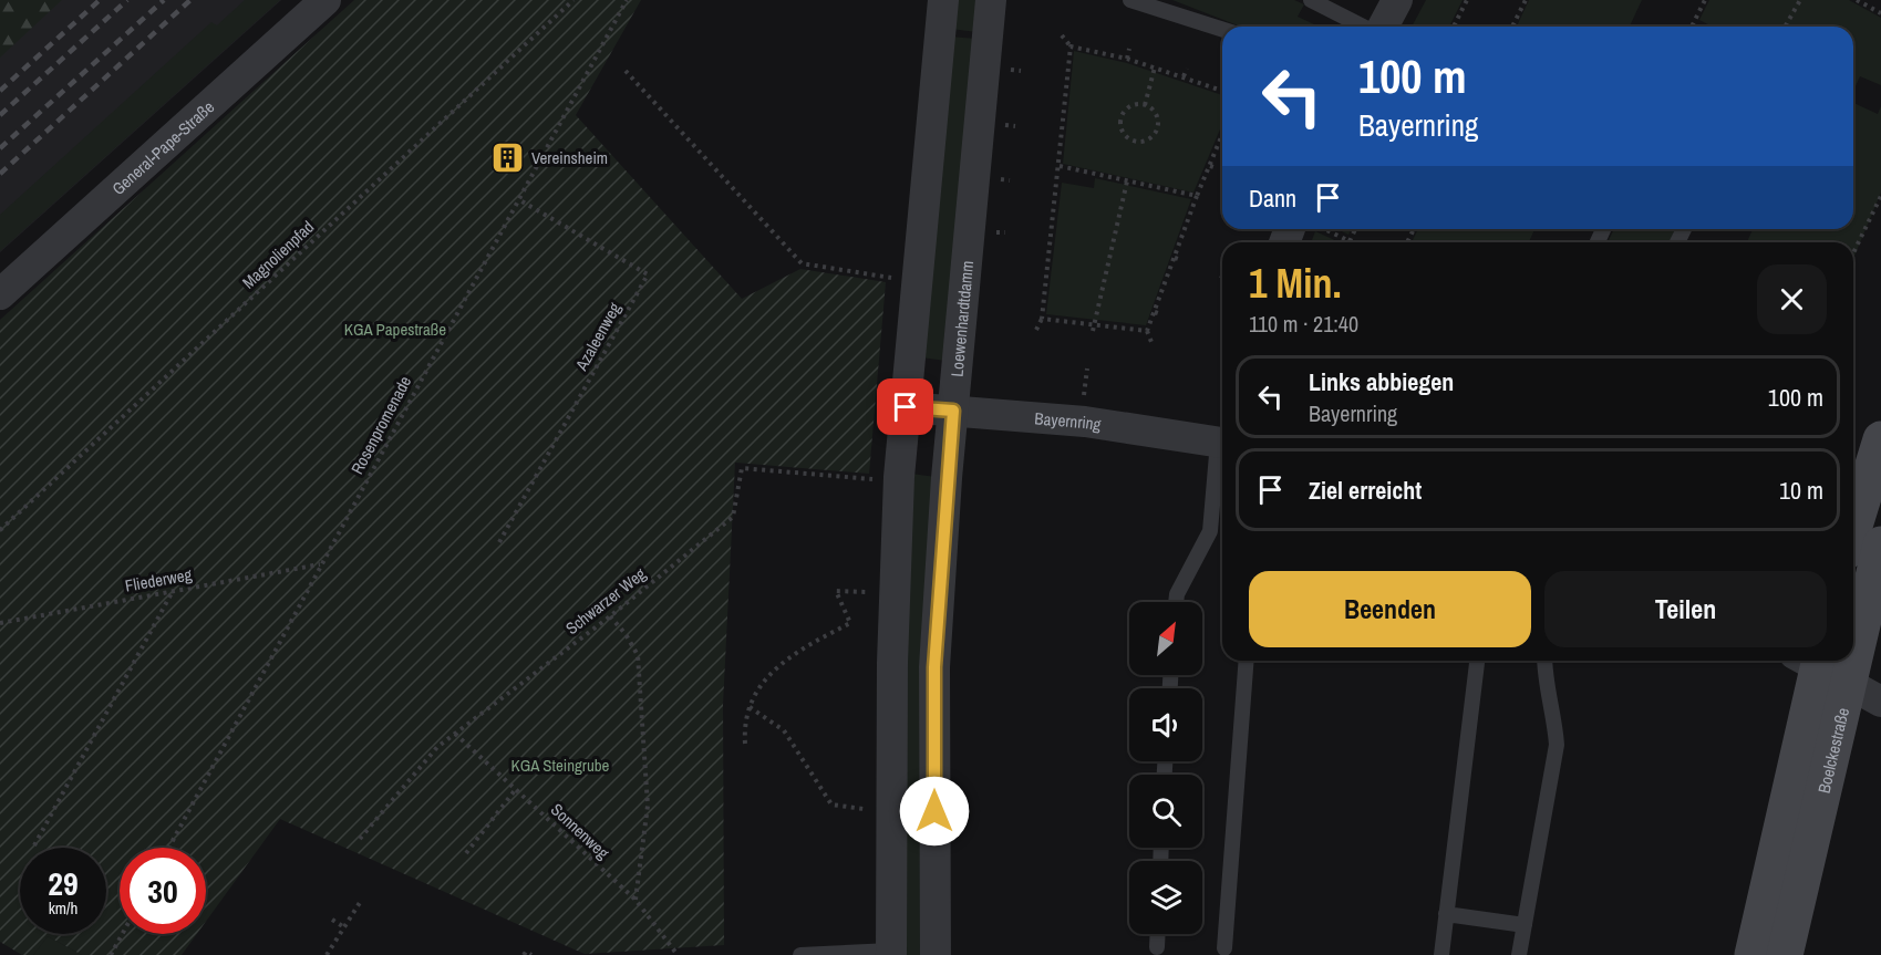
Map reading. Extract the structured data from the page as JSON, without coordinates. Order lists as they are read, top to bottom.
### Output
{
  "streets": {
    "main road": ["Boelckestraße"],
    "street": ["General-Pape-Straße", "Loewenhardtdamm", "Bayernring"],
    "path": [
      "Magnolienpfad",
      "Azaleenweg",
      "Rosenpromenade",
      "Fliederweg",
      "Schwarzer Weg",
      "Sonnenweg"
    ]
  },
  "crossings": [
    ["Loewenhardtdamm", "Bayernring"],
    ["Azaleenweg", "Rosenpromenade"],
    ["Rosenpromenade", "Fliederweg"],
    ["Schwarzer Weg", "Sonnenweg"]
  ],
  "parks": ["KGA Papestraße", "KGA Steingrube"],
  "places": {
    "building": ["Vereinsheim"]
  },
  "north": "top right",
  "page": {
    "turn": ["100 m", "Bayernring"],
    "then": "Dann",
    "heading": ["1 Min.", "110 m · 21:40"],
    "list": [
      {
        "name": "Links abbiegen",
        "note": "Bayernring",
        "value": "100 m"
      },
      {
        "name": "Ziel erreicht",
        "value": "10 m"
      }
    ],
    "buttons": ["Beenden", "Teilen"],
    "speed": "29 km/h",
    "limit": "30"
  }
}
